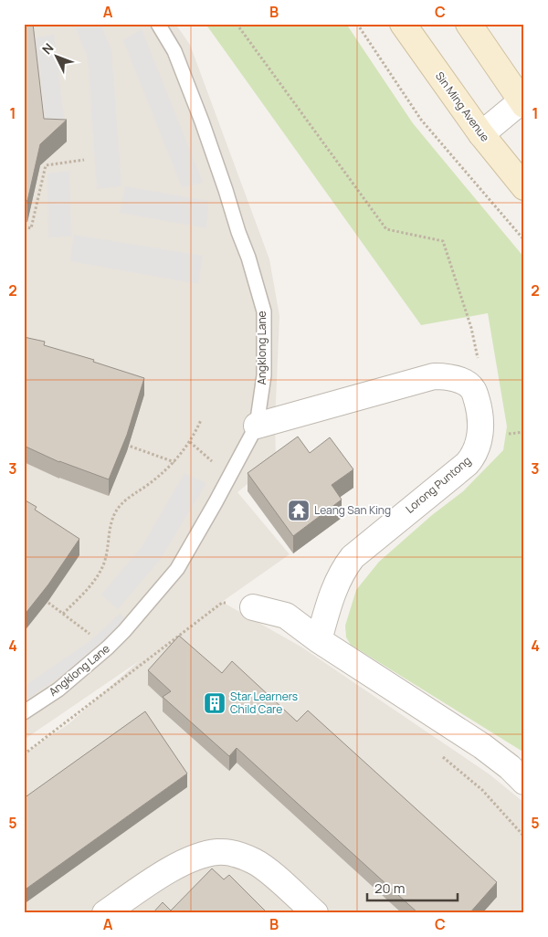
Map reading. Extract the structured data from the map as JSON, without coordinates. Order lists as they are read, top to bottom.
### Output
{
  "streets": {
    "main road": ["Sin Ming Avenue"],
    "street": ["Lorong Puntong"],
    "lane": ["Angklong Lane"]
  },
  "crossings": [
    ["Angklong Lane", "Lorong Puntong"]
  ],
  "places": {
    "temple": ["Leang San King"],
    "building": ["Star Learners Child Care"]
  },
  "scale_bar": "20 m",
  "north": "top left",
  "grid": {
    "columns": ["A", "B", "C"],
    "rows": [
      "1",
      "2",
      "3",
      "4",
      "5"
    ]
  }
}
